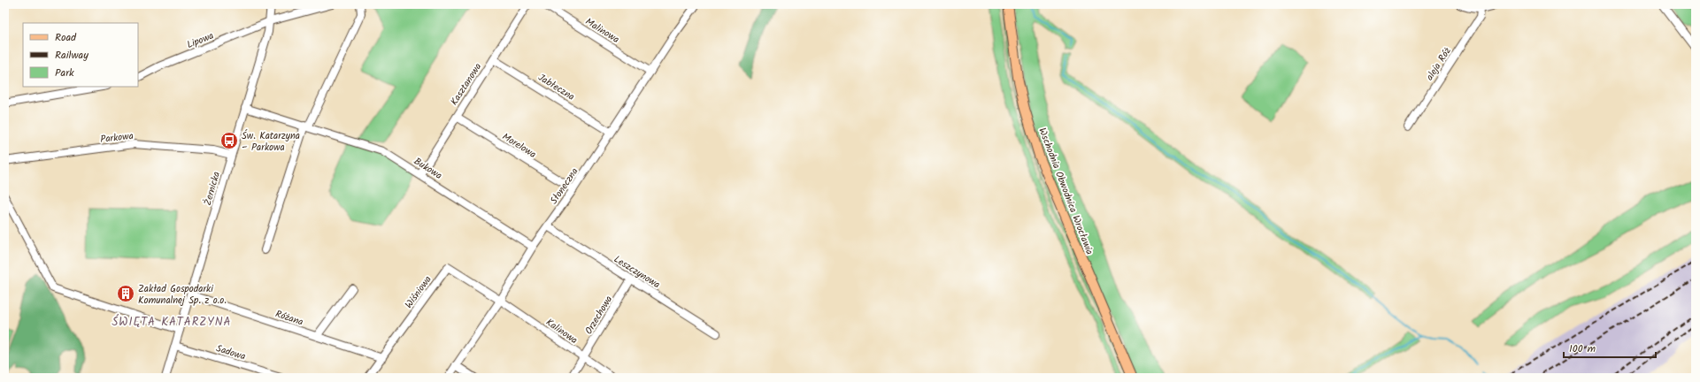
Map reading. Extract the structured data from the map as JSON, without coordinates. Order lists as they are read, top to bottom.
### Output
{
  "streets": {
    "main road": ["Wschodnia Obwodnica Wrocławia"],
    "street": [
      "Malinowa",
      "Lipowa",
      "aleja Róż",
      "Kasztanowa",
      "Jabłeczna",
      "Parkowa",
      "Morelowa",
      "Bukowa",
      "Słoneczna",
      "Żernicka",
      "Leszczynowa",
      "Wiśniowa",
      "Orzechowa",
      "Różana",
      "Kalinowa",
      "Sadowa"
    ]
  },
  "crossings": [
    ["Malinowa", "Słoneczna"],
    ["Lipowa", "Żernicka"],
    ["Kasztanowa", "Jabłeczna"],
    ["Kasztanowa", "Morelowa"],
    ["Kasztanowa", "Bukowa"],
    ["Jabłeczna", "Słoneczna"],
    ["Parkowa", "Żernicka"],
    ["Morelowa", "Słoneczna"],
    ["Bukowa", "Słoneczna"],
    ["Bukowa", "Żernicka"],
    ["Słoneczna", "Leszczynowa"],
    ["Słoneczna", "Wiśniowa"],
    ["Słoneczna", "Kalinowa"],
    ["Żernicka", "Różana"],
    ["Żernicka", "Sadowa"],
    ["Leszczynowa", "Orzechowa"],
    ["Wiśniowa", "Różana"],
    ["Wiśniowa", "Kalinowa"],
    ["Orzechowa", "Kalinowa"]
  ],
  "districts": ["ŚWIĘTA KATARZYNA"],
  "places": {
    "bus stop": ["Św. Katarzyna – Parkowa"],
    "building": ["Zakład Gospodarki Komunalnej Sp. z o.o."]
  },
  "legend": ["Road", "Railway", "Park"],
  "scale_bar": "100 m"
}
